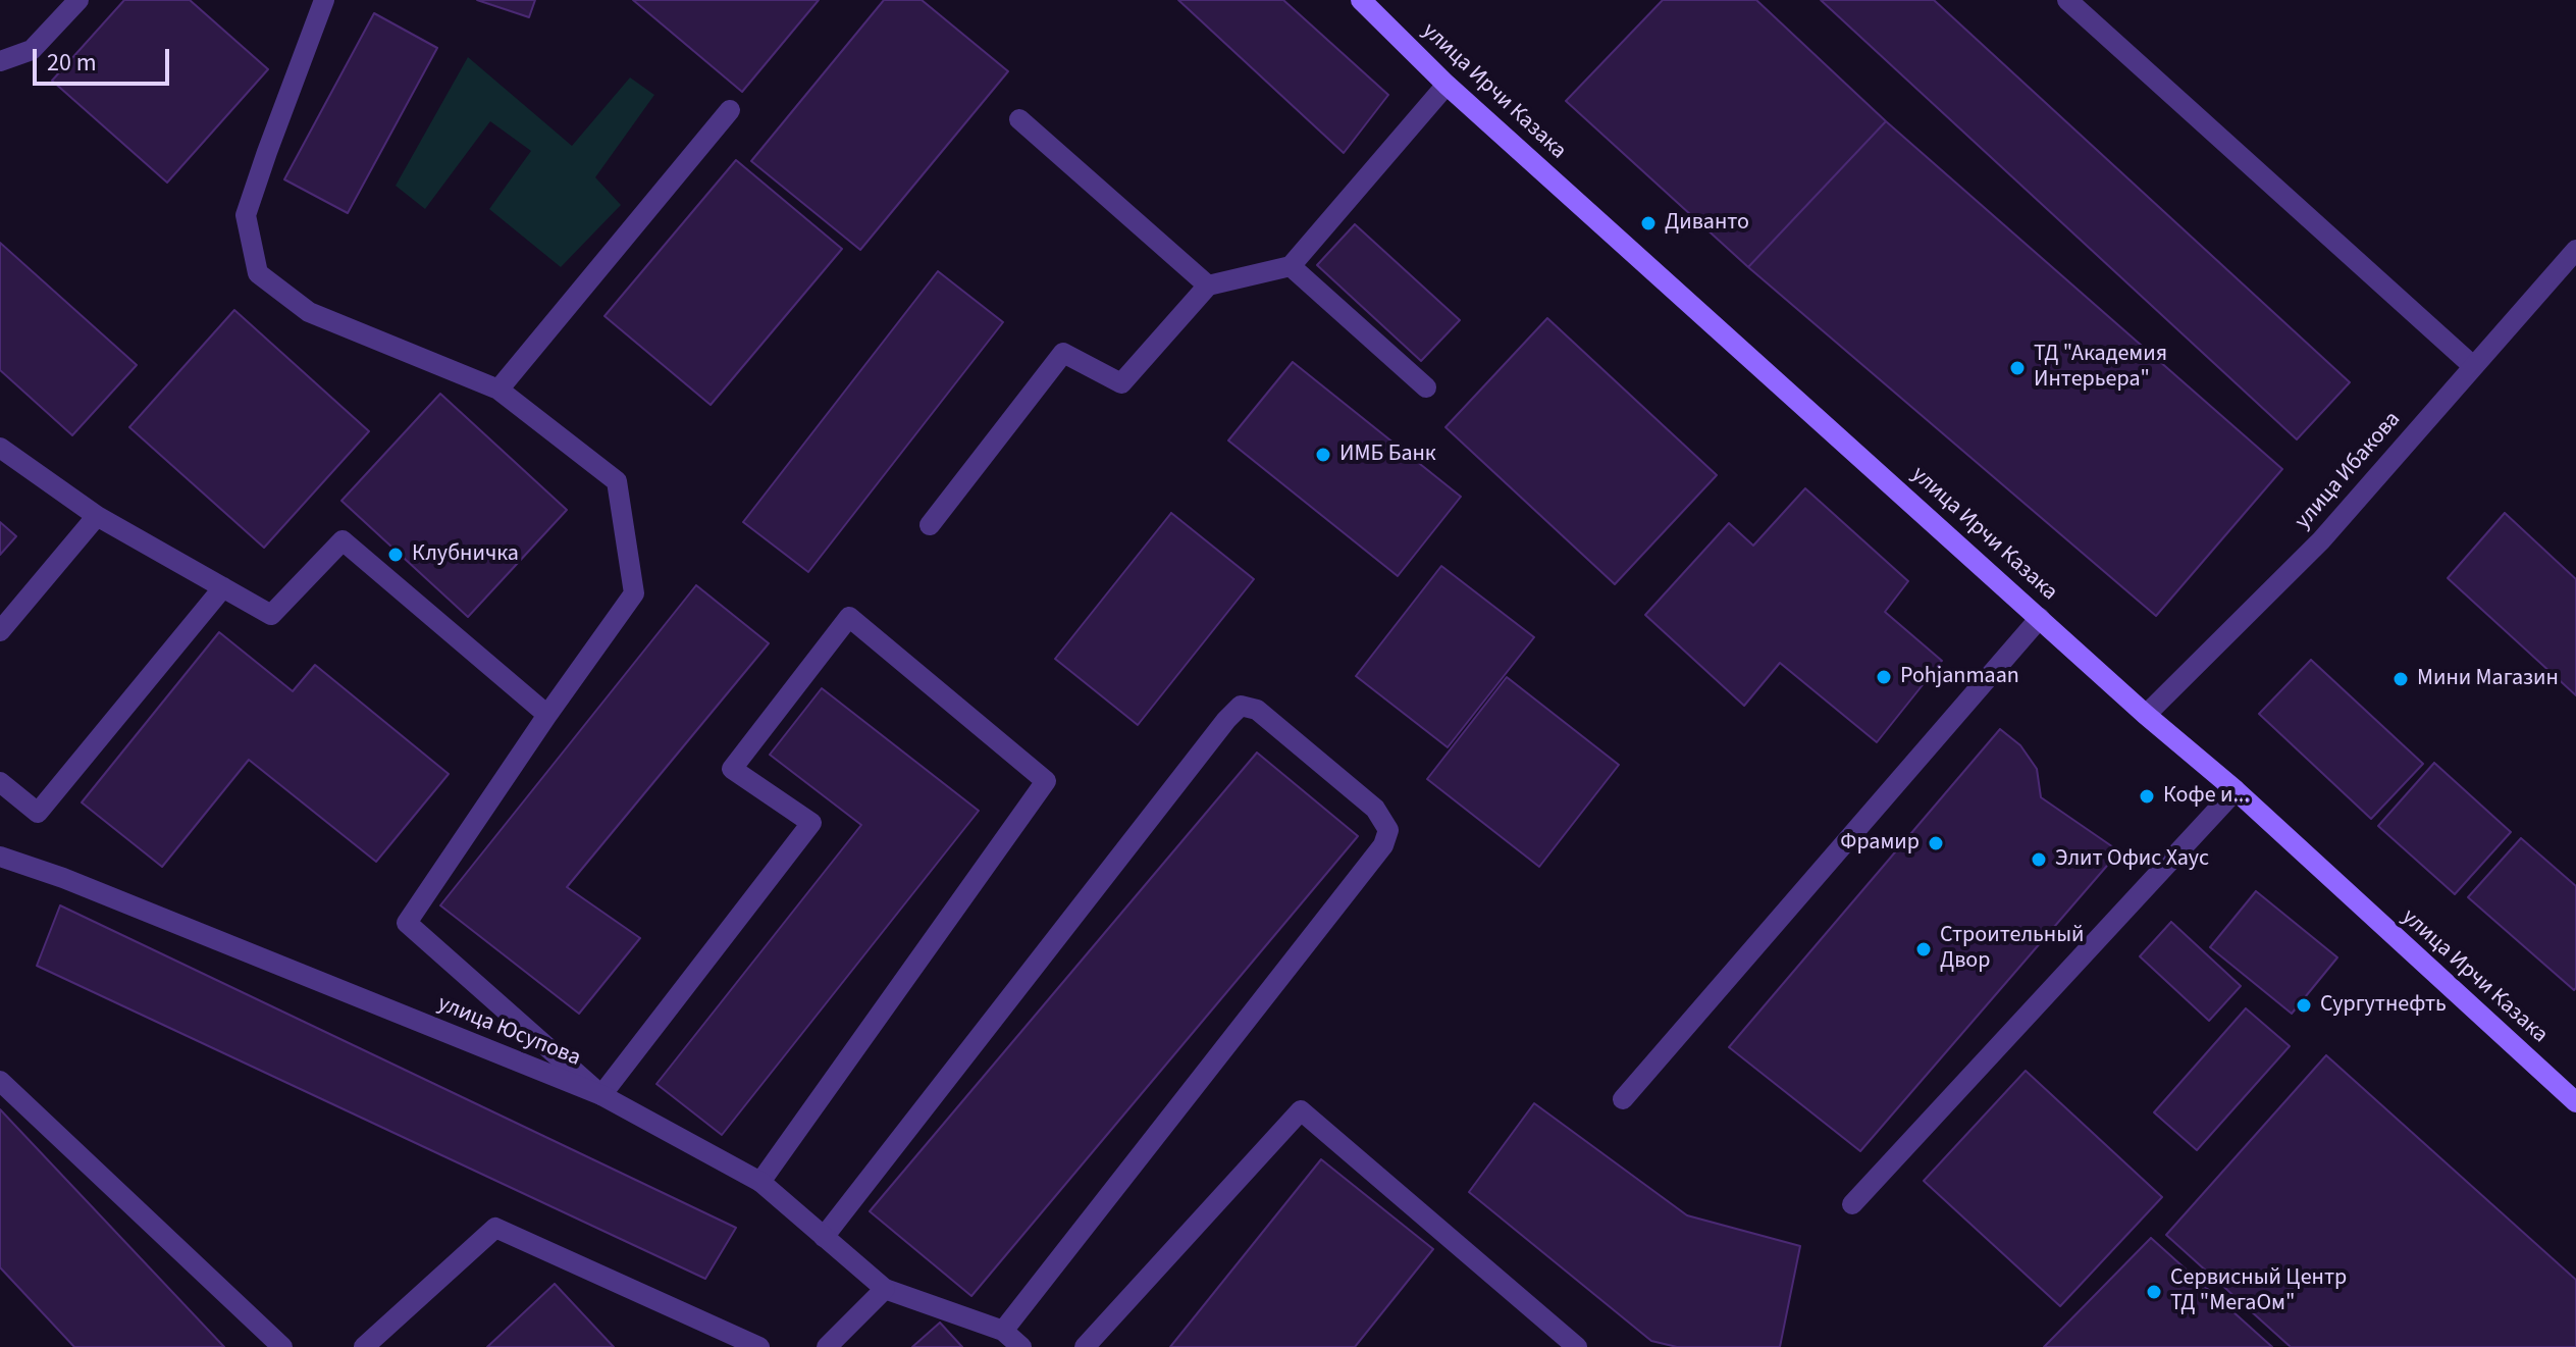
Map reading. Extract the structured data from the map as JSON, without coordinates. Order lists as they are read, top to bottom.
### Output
{
  "streets": {
    "main road": ["улица Ирчи Казака"],
    "street": ["улица Ибакова", "улица Юсупова"]
  },
  "crossings": [
    ["улица Ирчи Казака", "улица Ибакова"]
  ],
  "places": [
    "Диванто",
    "ТД \"Академия Интерьера\"",
    "ИМБ Банк",
    "Клубничка",
    "Pohjanmaan",
    "Мини Магазин",
    "Кофе и...",
    "Фрамир",
    "Элит Офис Хаус",
    "Строительный Двор",
    "Сургутнефть",
    "Сервисный Центр ТД \"МегаОм\""
  ],
  "scale_bar": "20 m"
}
